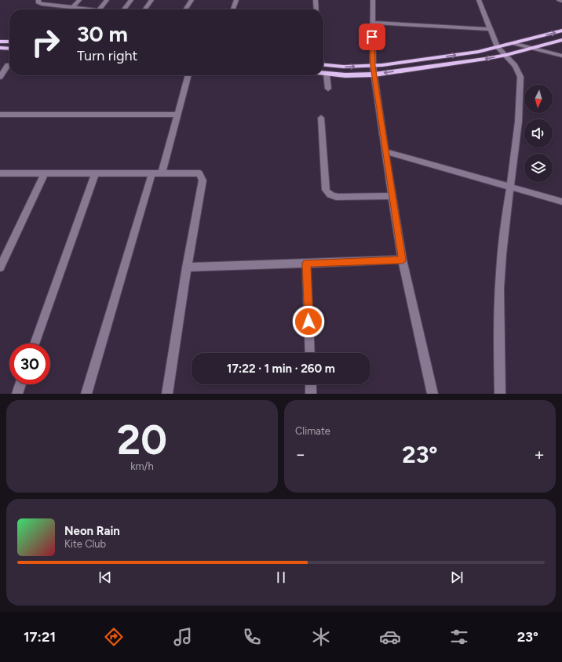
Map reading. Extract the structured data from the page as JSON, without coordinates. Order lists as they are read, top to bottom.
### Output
{
  "north": "bottom",
  "page": {
    "turn": ["30 m", "Turn right"],
    "limit": "30",
    "trip": "17:22 · 1 min · 260 m",
    "tile": [
      ["20", "km/h"],
      "Climate"
    ],
    "heat": ["−", "23°", "+"],
    "song": ["Neon Rain", "Kite Club"],
    "tabs": ["17:21", "23°"]
  }
}
